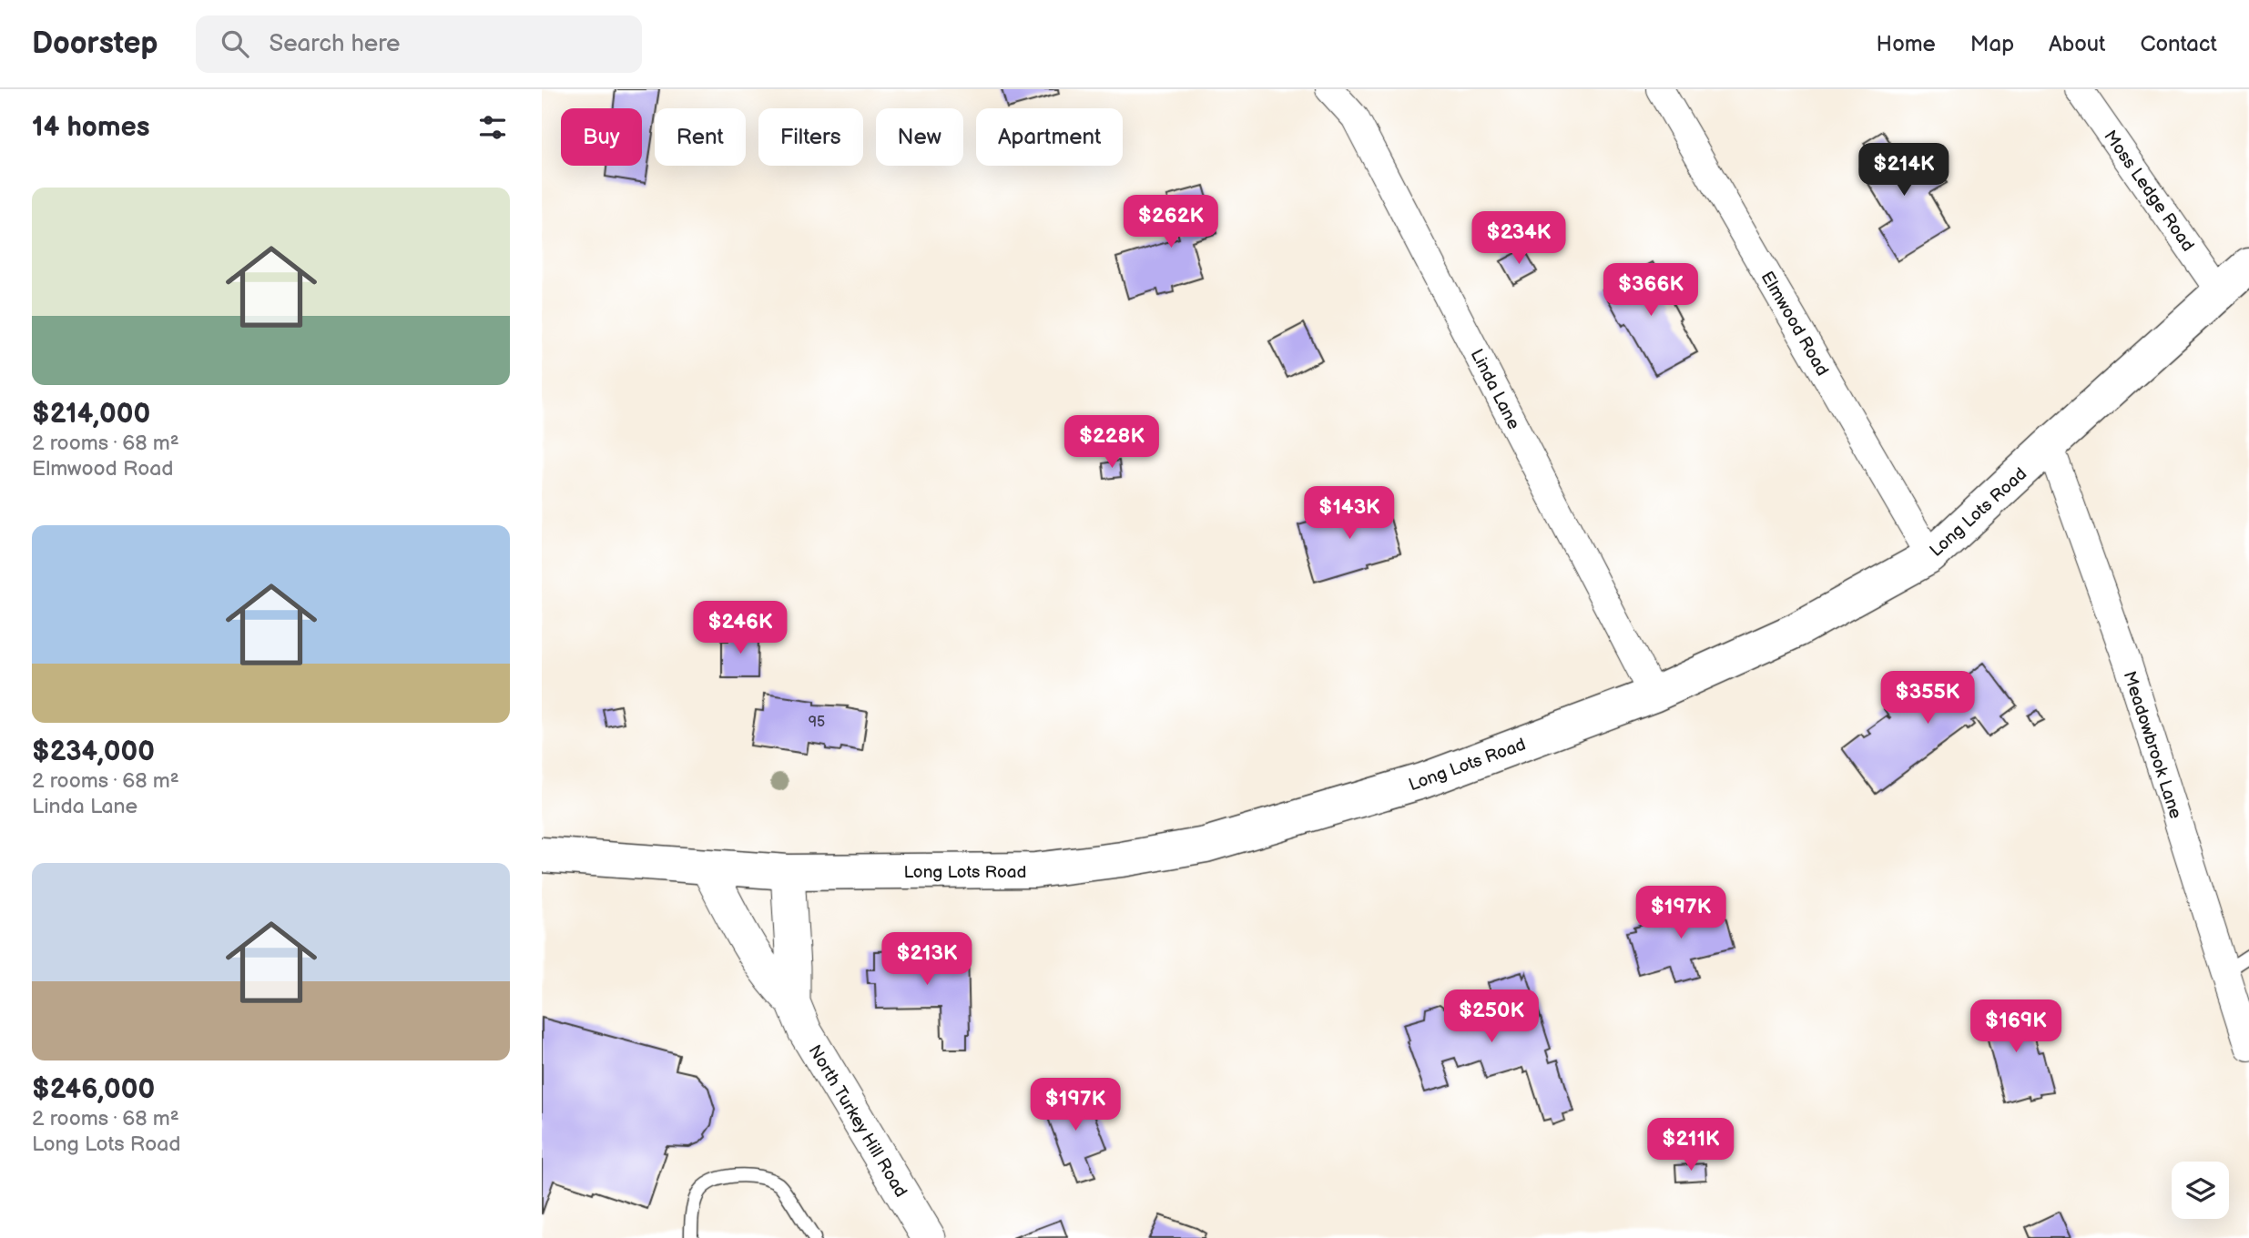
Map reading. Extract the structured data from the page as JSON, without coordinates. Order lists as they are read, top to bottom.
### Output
{
  "streets": {
    "main road": ["Long Lots Road"],
    "street": [
      "Moss Ledge Road",
      "Elmwood Road",
      "Linda Lane",
      "Meadowbrook Lane",
      "North Turkey Hill Road"
    ]
  },
  "crossings": [
    ["Moss Ledge Road", "Long Lots Road"],
    ["Elmwood Road", "Long Lots Road"],
    ["Linda Lane", "Long Lots Road"],
    ["Long Lots Road", "Meadowbrook Lane"],
    ["Long Lots Road", "North Turkey Hill Road"]
  ],
  "house_numbers": ["95"],
  "page": {
    "header": "Doorstep",
    "search": "Search here",
    "nav": [
      "Home",
      "Map",
      "About",
      "Contact"
    ],
    "heading": "14 homes",
    "chip": [
      "Buy",
      "Rent",
      "Filters",
      "New",
      "Apartment"
    ],
    "price": [
      "$214K",
      "$262K",
      "$234K",
      "$366K",
      "$228K",
      "$143K",
      "$246K",
      "$355K",
      "$197K",
      "$213K",
      "$250K",
      "$169K",
      "$197K",
      "$211K"
    ],
    "list": [
      {
        "name": "$214,000",
        "note": "2 rooms · 68 m² · Elmwood Road"
      },
      {
        "name": "$234,000",
        "note": "2 rooms · 68 m² · Linda Lane"
      },
      {
        "name": "$246,000",
        "note": "2 rooms · 68 m² · Long Lots Road"
      }
    ]
  }
}
